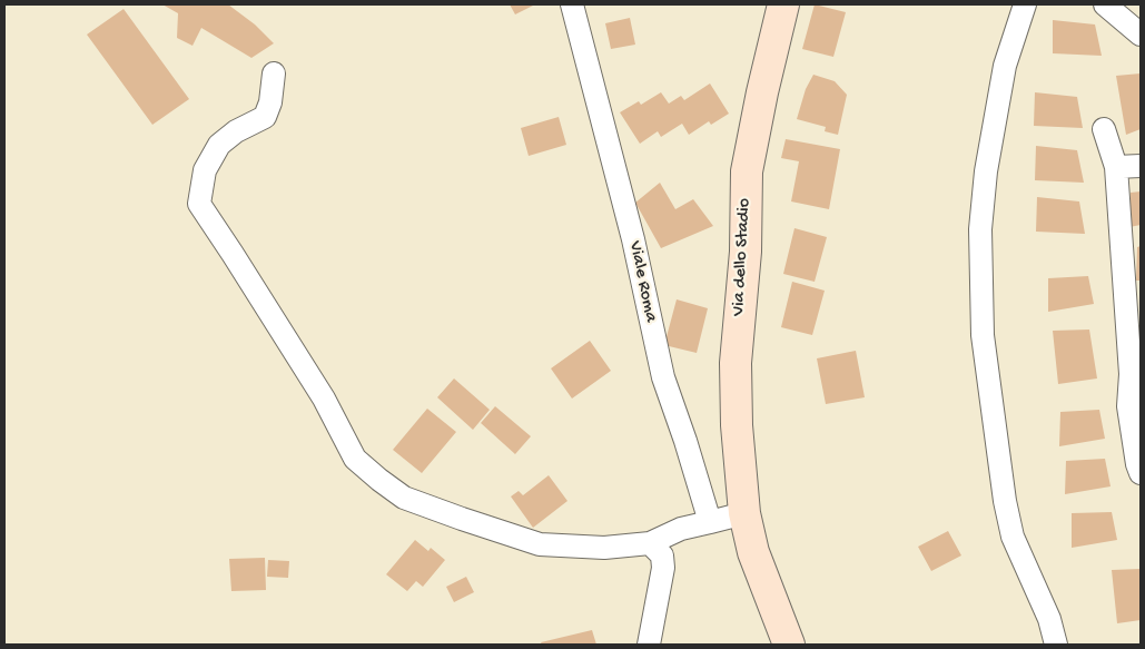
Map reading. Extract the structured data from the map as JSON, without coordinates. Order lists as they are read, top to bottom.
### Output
{
  "streets": {
    "street": ["Via dello Stadio", "Viale Roma"]
  }
}
